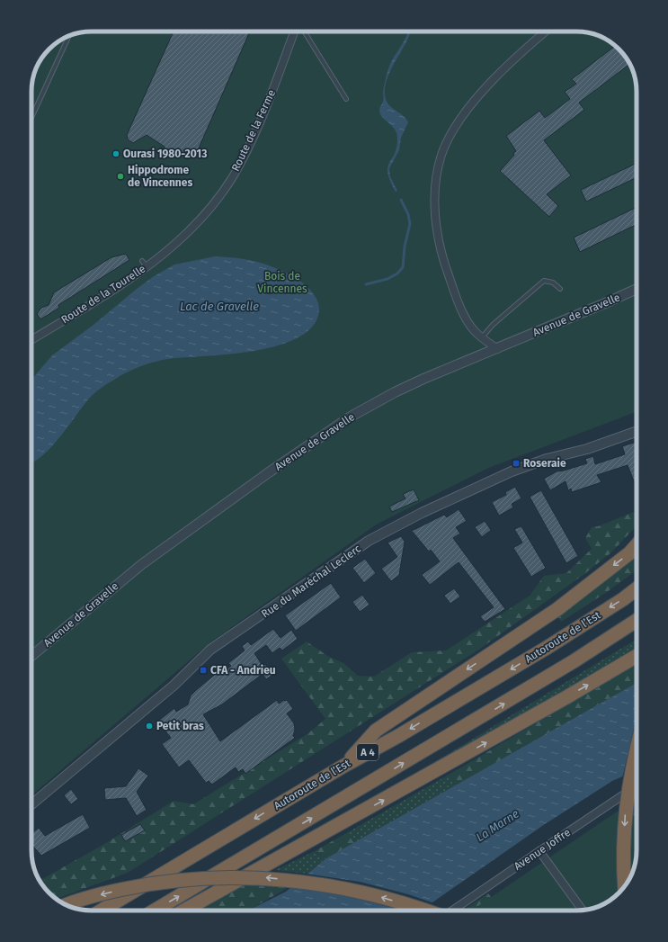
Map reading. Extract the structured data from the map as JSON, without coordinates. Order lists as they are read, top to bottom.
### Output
{
  "streets": {
    "highway": ["Autoroute de l’Est", "A 4"],
    "street": [
      "Route de la Ferme",
      "Route de la Tourelle",
      "Avenue de Gravelle",
      "Rue du Maréchal Leclerc",
      "Avenue Joffre"
    ]
  },
  "crossings": [
    ["Route de la Ferme", "Route de la Tourelle"]
  ],
  "water": ["Lac de Gravelle", "La Marne"],
  "parks": ["Bois de Vincennes"],
  "places": {
    "other": ["Ourasi 1980-2013", "Hippodrome de Vincennes", "Petit bras"],
    "transit": ["Roseraie", "CFA - Andrieu"]
  }
}
